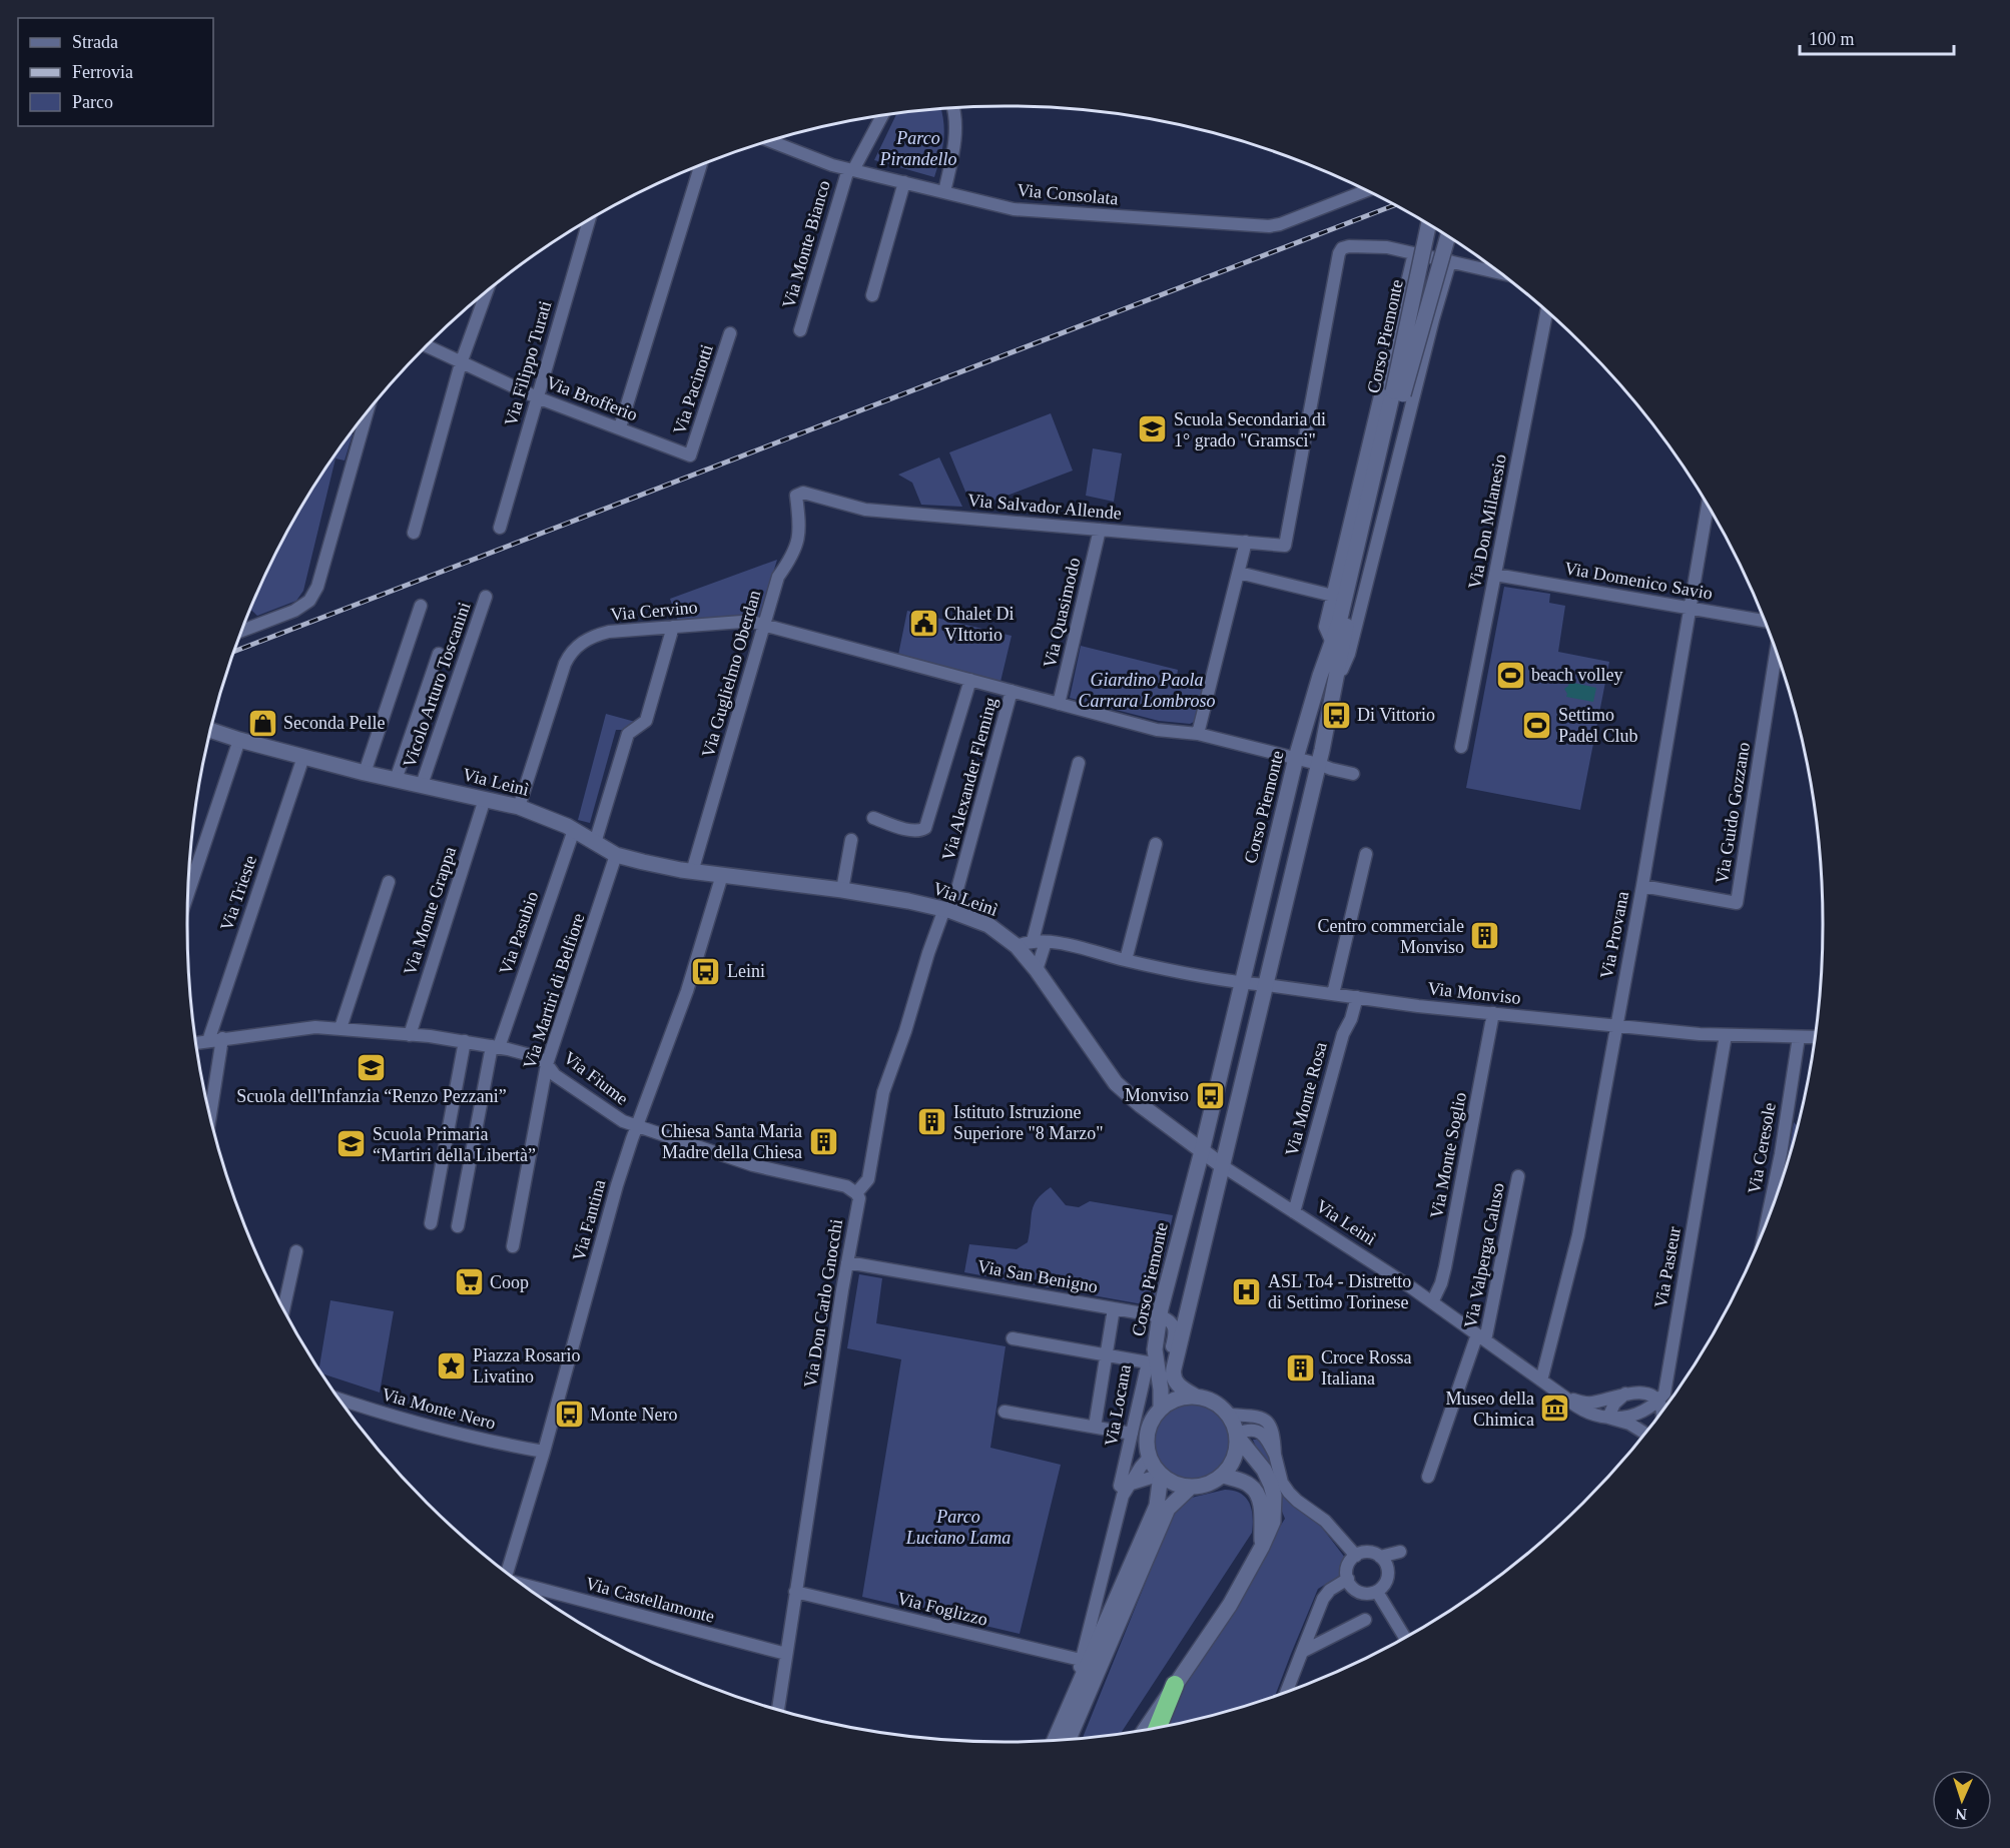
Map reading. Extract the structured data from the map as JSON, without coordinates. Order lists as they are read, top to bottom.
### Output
{
  "streets": {
    "main road": ["Corso Piemonte", "Via Leinì"],
    "street": [
      "Via Consolata",
      "Via Monte Bianco",
      "Via Filippo Turati",
      "Via Pacinotti",
      "Via Brofferio",
      "Via Salvador Allende",
      "Via Don Milanesio",
      "Via Domenico Savio",
      "Via Cervino",
      "Via Quasimodo",
      "Via Guglielmo Oberdan",
      "Vicolo Arturo Toscanini",
      "Via Alexander Fleming",
      "Via Guido Gozzano",
      "Via Trieste",
      "Via Monte Grappa",
      "Via Pasubio",
      "Via Provana",
      "Via Martiri di Belfiore",
      "Via Monviso",
      "Via Fiume",
      "Via Monte Rosa",
      "Via Ceresole",
      "Via Monte Soglio",
      "Via Fantina",
      "Via Valperga Caluso",
      "Via Pasteur",
      "Via San Benigno",
      "Via Don Carlo Gnocchi",
      "Via Locana",
      "Via Monte Nero",
      "Via Castellamonte",
      "Via Foglizzo"
    ]
  },
  "crossings": [
    ["Via Consolata", "Via Monte Bianco"],
    ["Corso Piemonte", "Via Cervino"],
    ["Corso Piemonte", "Via Leinì"],
    ["Corso Piemonte", "Via Monviso"],
    ["Corso Piemonte", "Via San Benigno"],
    ["Via Filippo Turati", "Via Brofferio"],
    ["Via Pacinotti", "Via Brofferio"],
    ["Via Salvador Allende", "Via Quasimodo"],
    ["Via Salvador Allende", "Via Guglielmo Oberdan"],
    ["Via Don Milanesio", "Via Domenico Savio"],
    ["Via Domenico Savio", "Via Provana"],
    ["Via Cervino", "Via Quasimodo"],
    ["Via Cervino", "Via Guglielmo Oberdan"],
    ["Via Cervino", "Via Alexander Fleming"],
    ["Via Cervino", "Via Leinì"],
    ["Via Guglielmo Oberdan", "Via Leinì"],
    ["Vicolo Arturo Toscanini", "Via Leinì"],
    ["Via Alexander Fleming", "Via Leinì"],
    ["Via Alexander Fleming", "Via Don Carlo Gnocchi"],
    ["Via Leinì", "Via Trieste"],
    ["Via Leinì", "Via Monte Grappa"],
    ["Via Leinì", "Via Pasubio"],
    ["Via Leinì", "Via Provana"],
    ["Via Leinì", "Via Martiri di Belfiore"],
    ["Via Leinì", "Via Monviso"],
    ["Via Leinì", "Via Monte Rosa"],
    ["Via Leinì", "Via Monte Soglio"],
    ["Via Leinì", "Via Fantina"],
    ["Via Leinì", "Via Valperga Caluso"],
    ["Via Leinì", "Via Don Carlo Gnocchi"],
    ["Via Guido Gozzano", "Via Provana"],
    ["Via Trieste", "Via Fiume"],
    ["Via Monte Grappa", "Via Fiume"],
    ["Via Pasubio", "Via Fiume"],
    ["Via Provana", "Via Monviso"],
    ["Via Martiri di Belfiore", "Via Fiume"],
    ["Via Monviso", "Via Monte Rosa"],
    ["Via Monviso", "Via Ceresole"],
    ["Via Monviso", "Via Monte Soglio"],
    ["Via Monviso", "Via Pasteur"],
    ["Via Fiume", "Via Fantina"],
    ["Via Fiume", "Via Don Carlo Gnocchi"],
    ["Via Fantina", "Via Monte Nero"],
    ["Via San Benigno", "Via Don Carlo Gnocchi"],
    ["Via San Benigno", "Via Locana"],
    ["Via Don Carlo Gnocchi", "Via Castellamonte"],
    ["Via Don Carlo Gnocchi", "Via Foglizzo"]
  ],
  "parks": ["Parco Pirandello", "Giardino Paola Carrara Lombroso", "Parco Luciano Lama"],
  "places": {
    "school or university": ["Scuola Secondaria di 1° grado \"Gramsci\"", "Scuola dell'Infanzia “Renzo Pezzani”", "Scuola Primaria “Martiri della Libertà”"],
    "public building": ["Chalet Di VIttorio"],
    "sports": ["beach volley", "Settimo Padel Club"],
    "bus stop": [
      "Di Vittorio",
      "Leini",
      "Monviso",
      "Monte Nero"
    ],
    "shop": ["Seconda Pelle"],
    "building": [
      "Centro commerciale Monviso",
      "Istituto Istruzione Superiore \"8 Marzo\"",
      "Chiesa Santa Maria Madre della Chiesa",
      "Croce Rossa Italiana"
    ],
    "supermarket": ["Coop"],
    "hospital": ["ASL To4 - Distretto di Settimo Torinese"],
    "place": ["Piazza Rosario Livatino"],
    "museum": ["Museo della Chimica"]
  },
  "legend": ["Strada", "Ferrovia", "Parco"],
  "scale_bar": "100 m",
  "north": "bottom"
}
